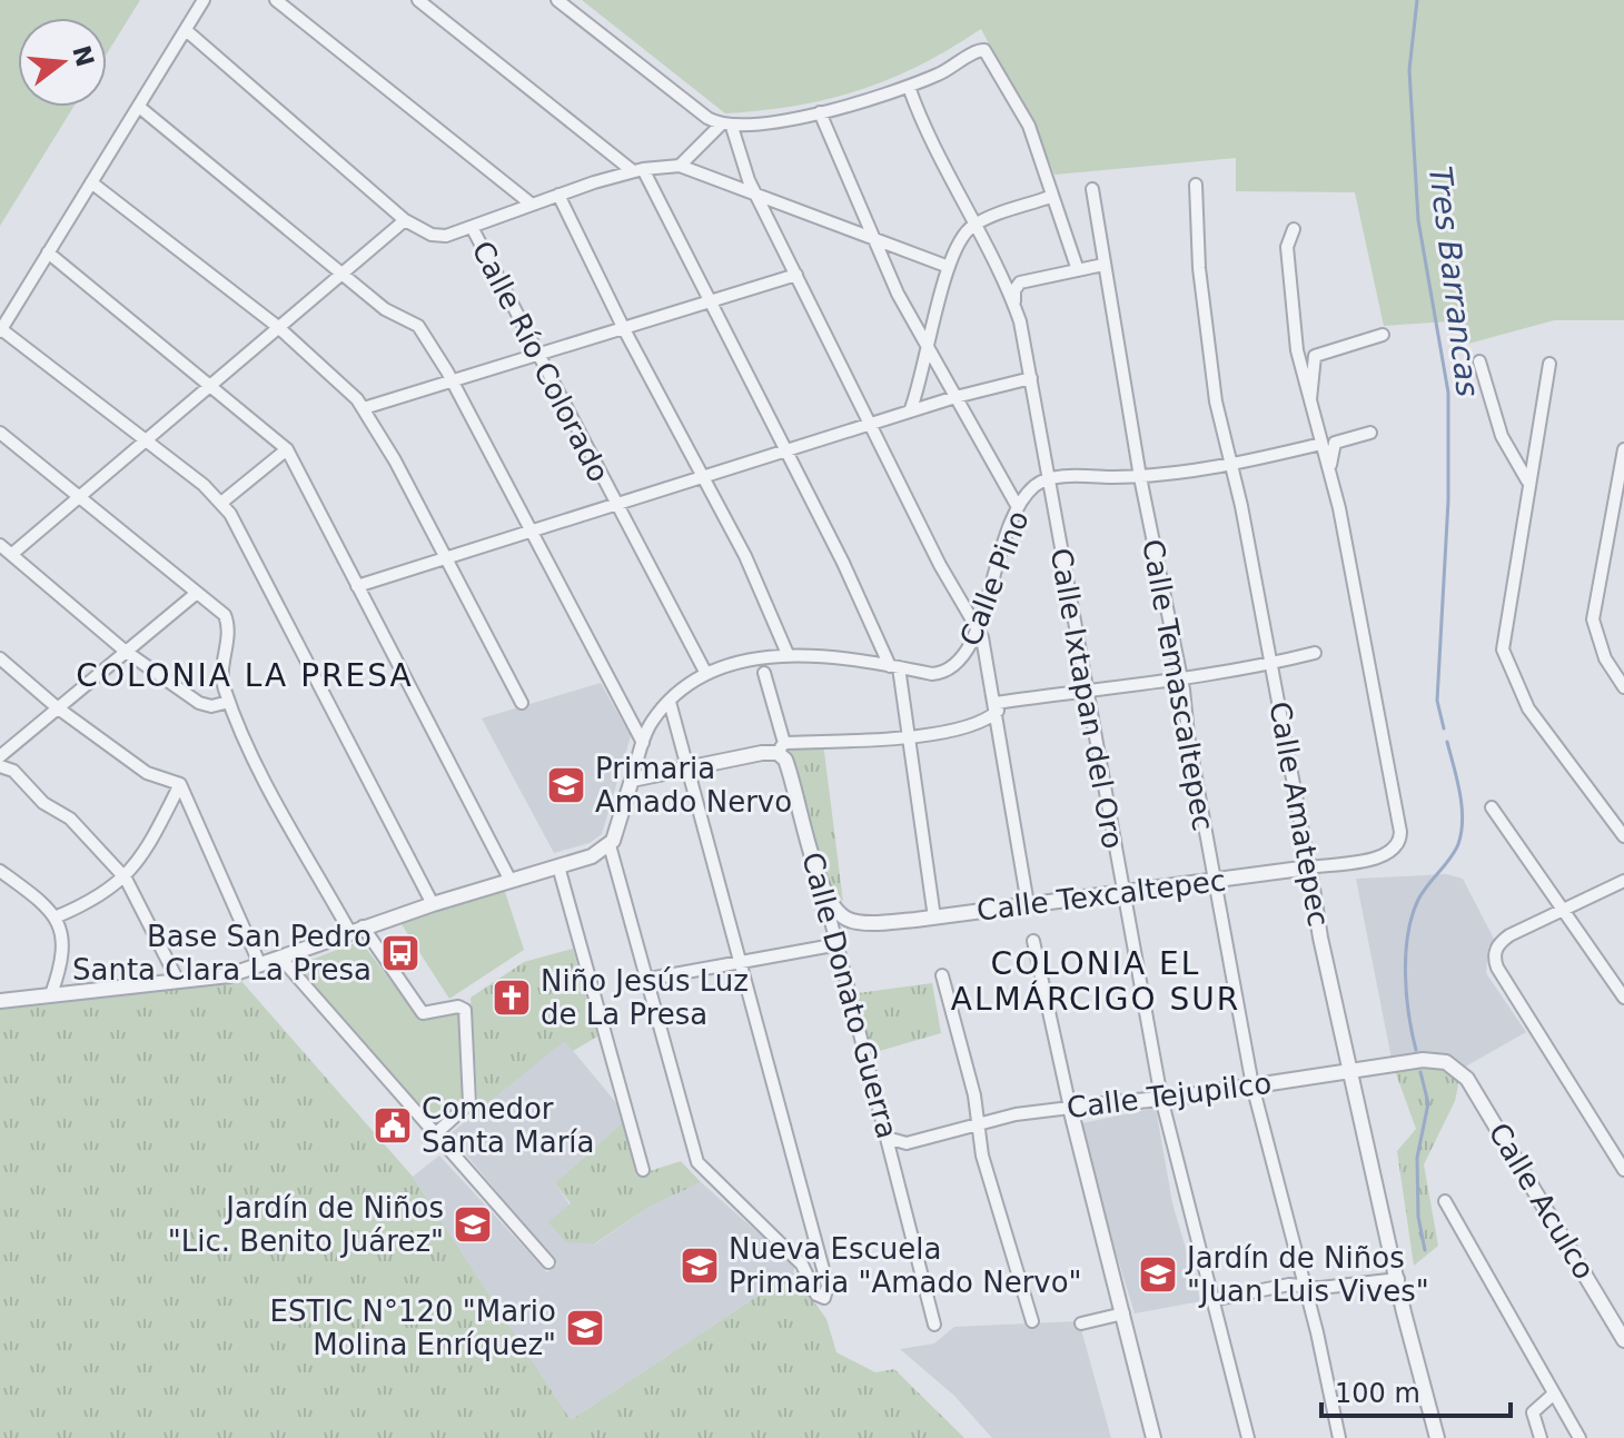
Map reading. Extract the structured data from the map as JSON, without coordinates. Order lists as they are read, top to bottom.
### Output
{
  "streets": {
    "street": [
      "Calle Río Colorado",
      "Calle Pino",
      "Calle Temascaltepec",
      "Calle Ixtapan del Oro",
      "Calle Amatepec",
      "Calle Texcaltepec",
      "Calle Donato Guerra",
      "Calle Tejupilco",
      "Calle Aculco"
    ]
  },
  "crossings": [
    ["Calle Río Colorado", "Calle Pino"],
    ["Calle Pino", "Calle Ixtapan del Oro"],
    ["Calle Temascaltepec", "Calle Texcaltepec"],
    ["Calle Temascaltepec", "Calle Tejupilco"],
    ["Calle Ixtapan del Oro", "Calle Texcaltepec"],
    ["Calle Ixtapan del Oro", "Calle Tejupilco"],
    ["Calle Amatepec", "Calle Texcaltepec"],
    ["Calle Amatepec", "Calle Tejupilco"],
    ["Calle Texcaltepec", "Calle Donato Guerra"],
    ["Calle Donato Guerra", "Calle Tejupilco"],
    ["Calle Tejupilco", "Calle Aculco"]
  ],
  "districts": ["COLONIA LA PRESA", "COLONIA EL ALMÁRCIGO SUR"],
  "water": ["Tres Barrancas"],
  "places": {
    "school or university": [
      "Primaria Amado Nervo",
      "Jardín de Niños \"Lic. Benito Juárez\"",
      "Nueva Escuela Primaria \"Amado Nervo\"",
      "Jardín de Niños \"Juan Luis Vives\"",
      "ESTIC N°120 \"Mario Molina Enríquez\""
    ],
    "bus stop": ["Base San Pedro Santa Clara La Presa"],
    "church": ["Niño Jesús Luz de La Presa"],
    "public building": ["Comedor Santa María"]
  },
  "scale_bar": "100 m",
  "north": "right"
}
